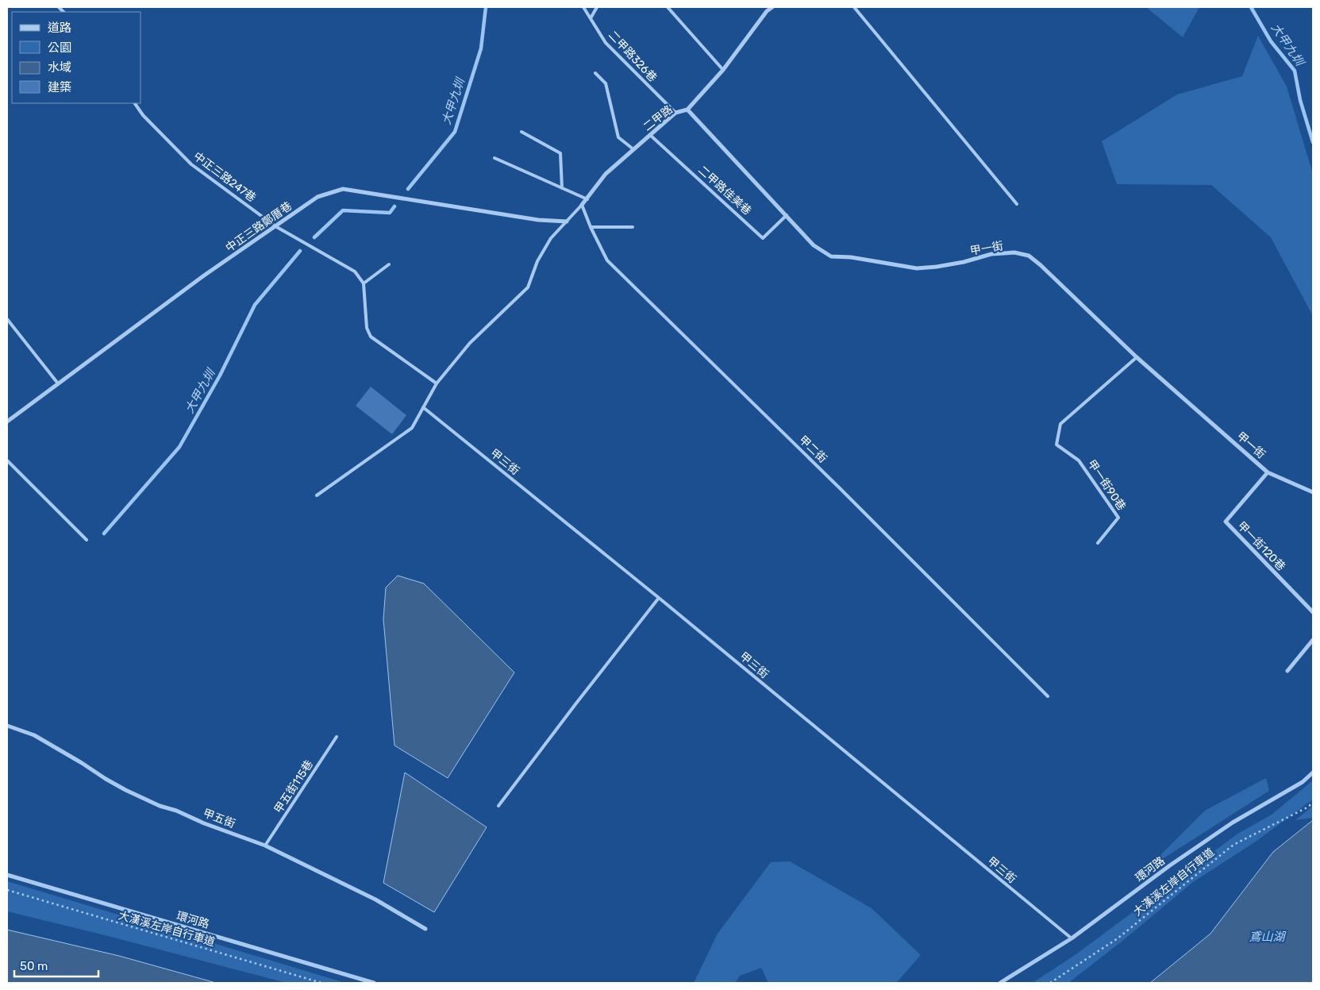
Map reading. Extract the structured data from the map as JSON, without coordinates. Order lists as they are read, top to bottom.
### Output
{
  "streets": {
    "street": [
      "二甲路",
      "中正三路鄭厝巷",
      "甲一街",
      "甲一街120巷",
      "甲五街",
      "環河路"
    ],
    "lane": [
      "二甲路326巷",
      "中正三路247巷",
      "二甲路佳美巷",
      "甲二街",
      "甲三街",
      "甲一街90巷",
      "甲五街115巷"
    ],
    "path": ["大漢溪左岸自行車道"]
  },
  "crossings": [
    ["二甲路326巷", "二甲路"],
    ["二甲路", "二甲路佳美巷"],
    ["二甲路", "甲一街"],
    ["二甲路", "甲二街"],
    ["中正三路247巷", "中正三路鄭厝巷"],
    ["二甲路佳美巷", "甲一街"],
    ["甲一街", "甲一街90巷"],
    ["甲一街", "甲一街120巷"],
    ["甲三街", "環河路"],
    ["甲五街115巷", "甲五街"]
  ],
  "water": ["大甲九圳", "鳶山湖"],
  "legend": [
    "道路",
    "公園",
    "水域",
    "建築"
  ],
  "scale_bar": "50 m"
}
